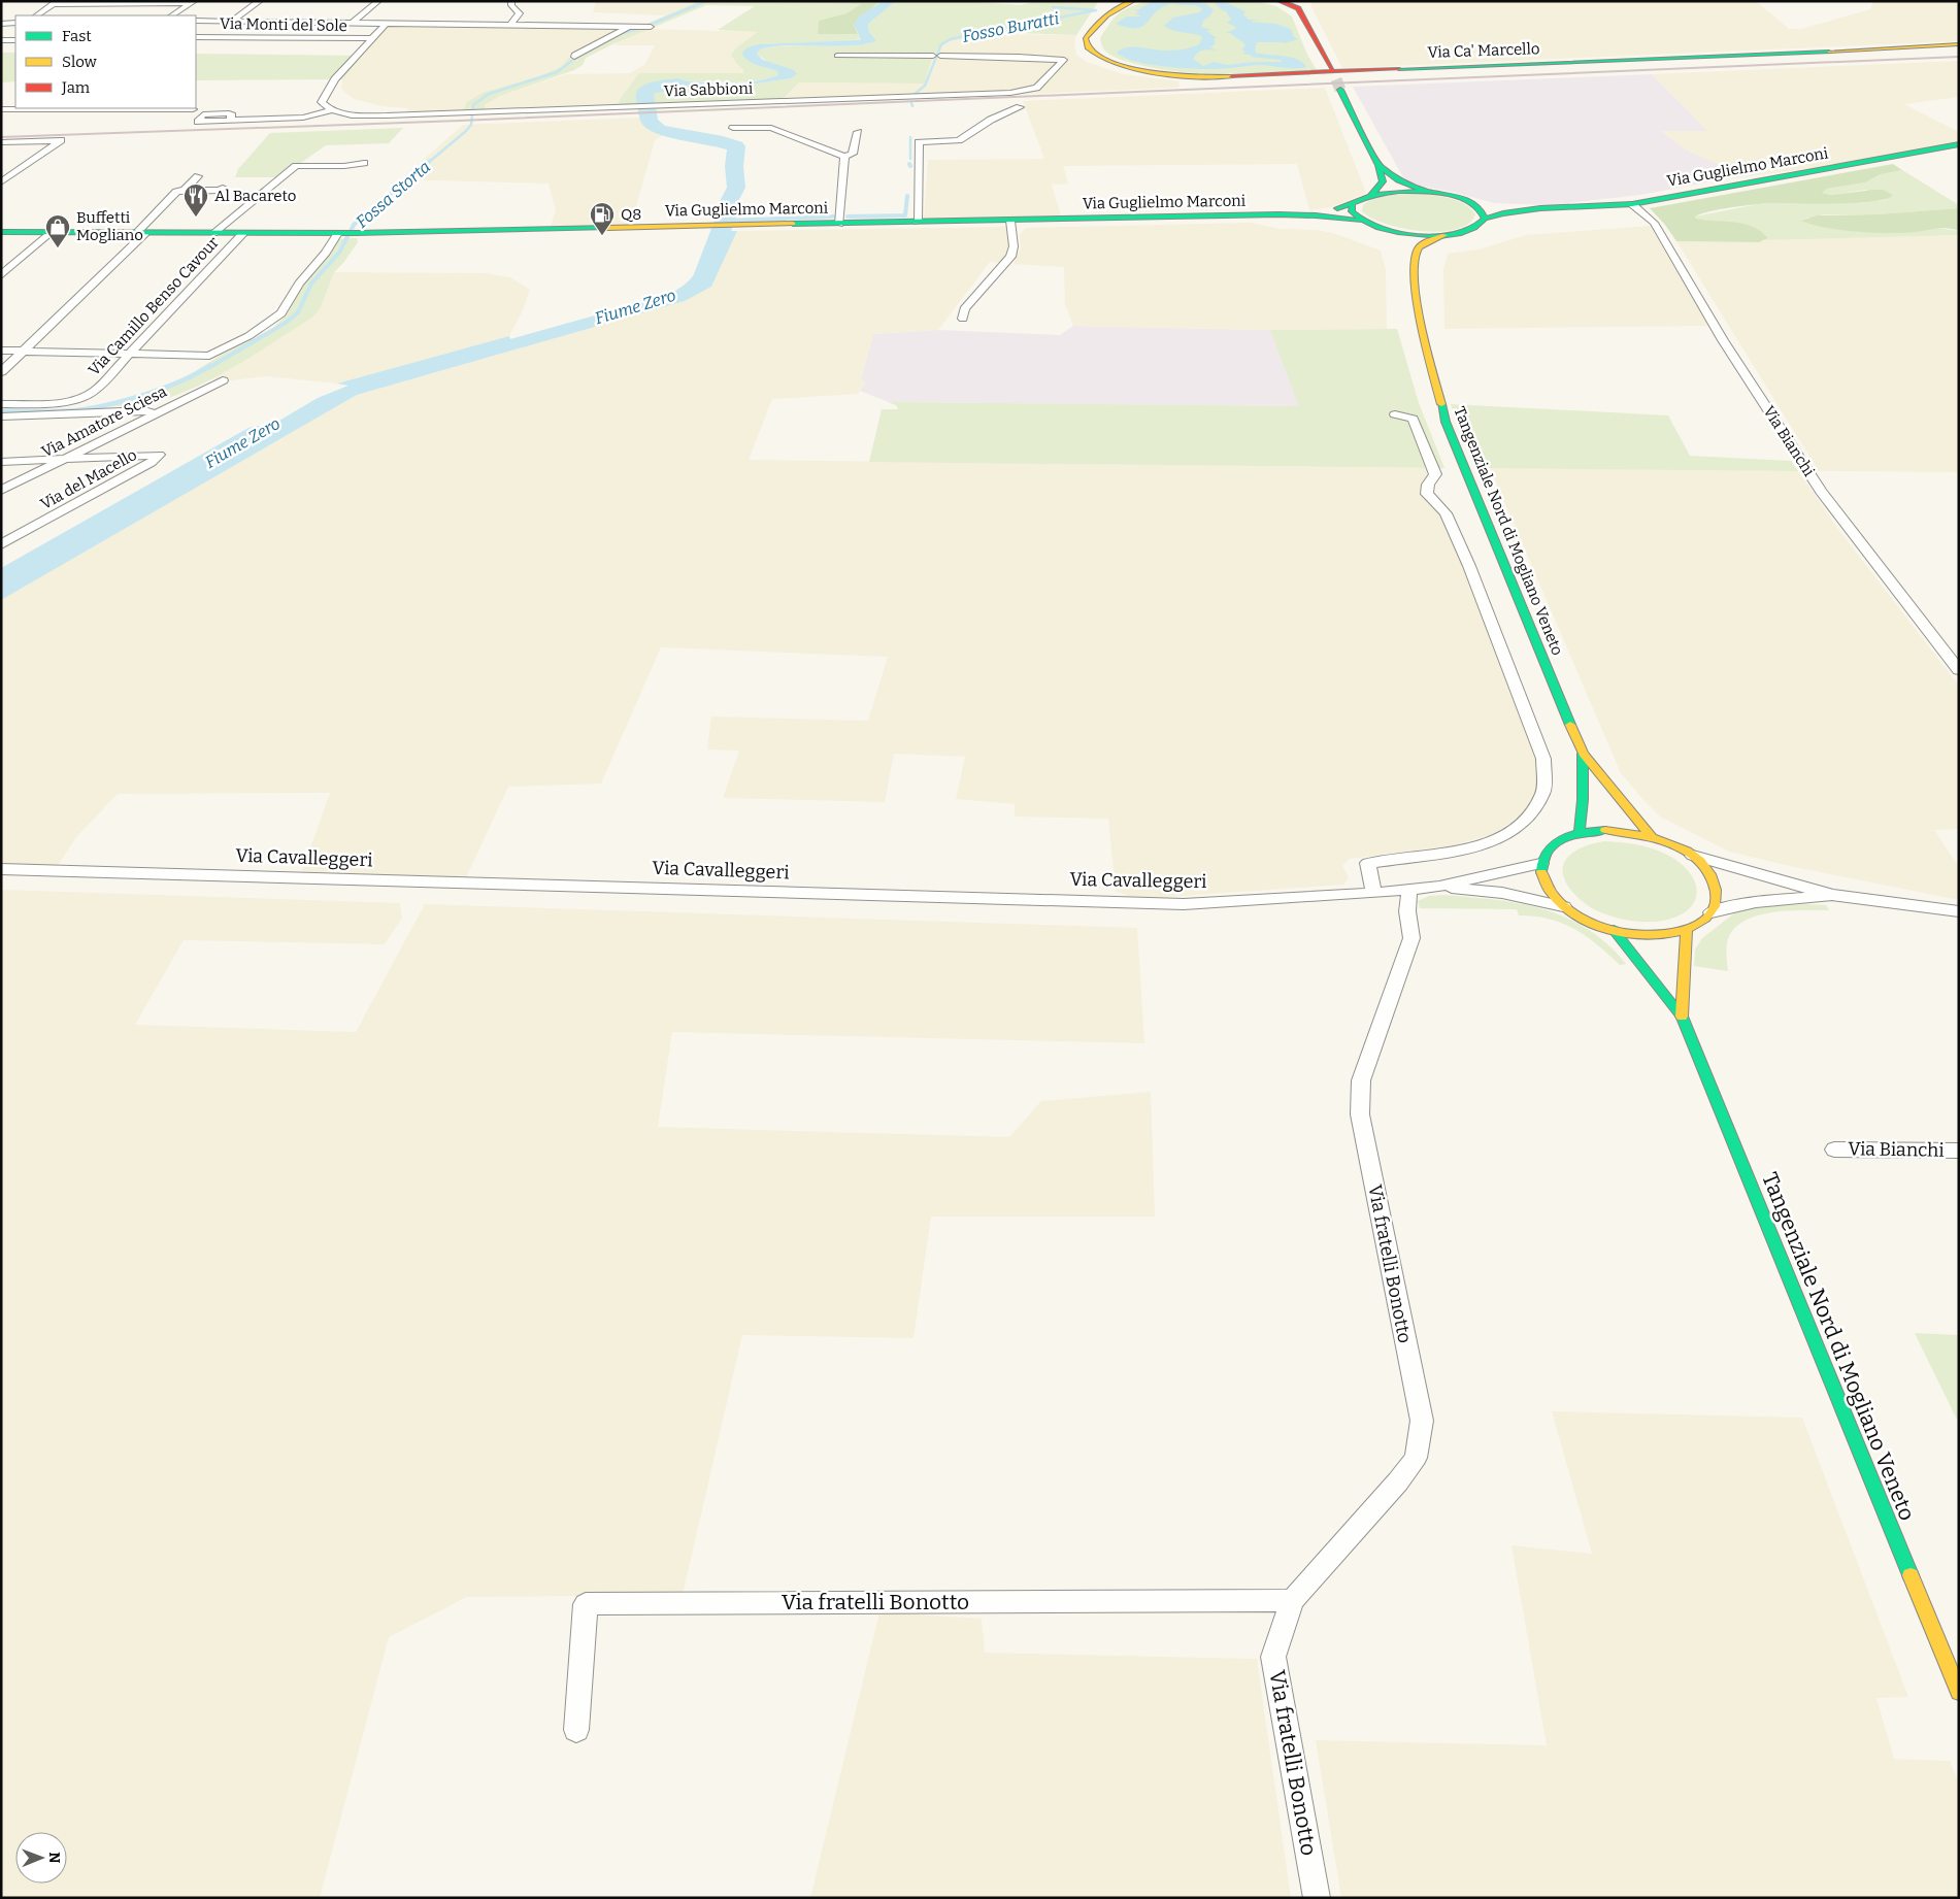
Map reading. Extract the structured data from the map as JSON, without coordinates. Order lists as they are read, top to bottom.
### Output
{
  "streets": {
    "main road": ["Via Ca' Marcello", "Via Guglielmo Marconi", "Tangenziale Nord di Mogliano Veneto"],
    "street": [
      "Via Monti del Sole",
      "Via Sabbioni",
      "Via Camillo Benso Cavour",
      "Via Amatore Sciesa",
      "Via Bianchi",
      "Via del Macello",
      "Via Cavalleggeri",
      "Via fratelli Bonotto"
    ]
  },
  "crossings": [
    ["Via Guglielmo Marconi", "Via Camillo Benso Cavour"],
    ["Via Guglielmo Marconi", "Via Bianchi"],
    ["Via Amatore Sciesa", "Via del Macello"],
    ["Via Cavalleggeri", "Via fratelli Bonotto"]
  ],
  "water": ["Fosso Buratti", "Fossa Storta", "Fiume Zero"],
  "places": {
    "restaurant": ["Al Bacareto"],
    "fuel station": ["Q8"],
    "shop": ["Buffetti Mogliano"]
  },
  "legend": ["Fast", "Slow", "Jam"],
  "north": "right"
}
